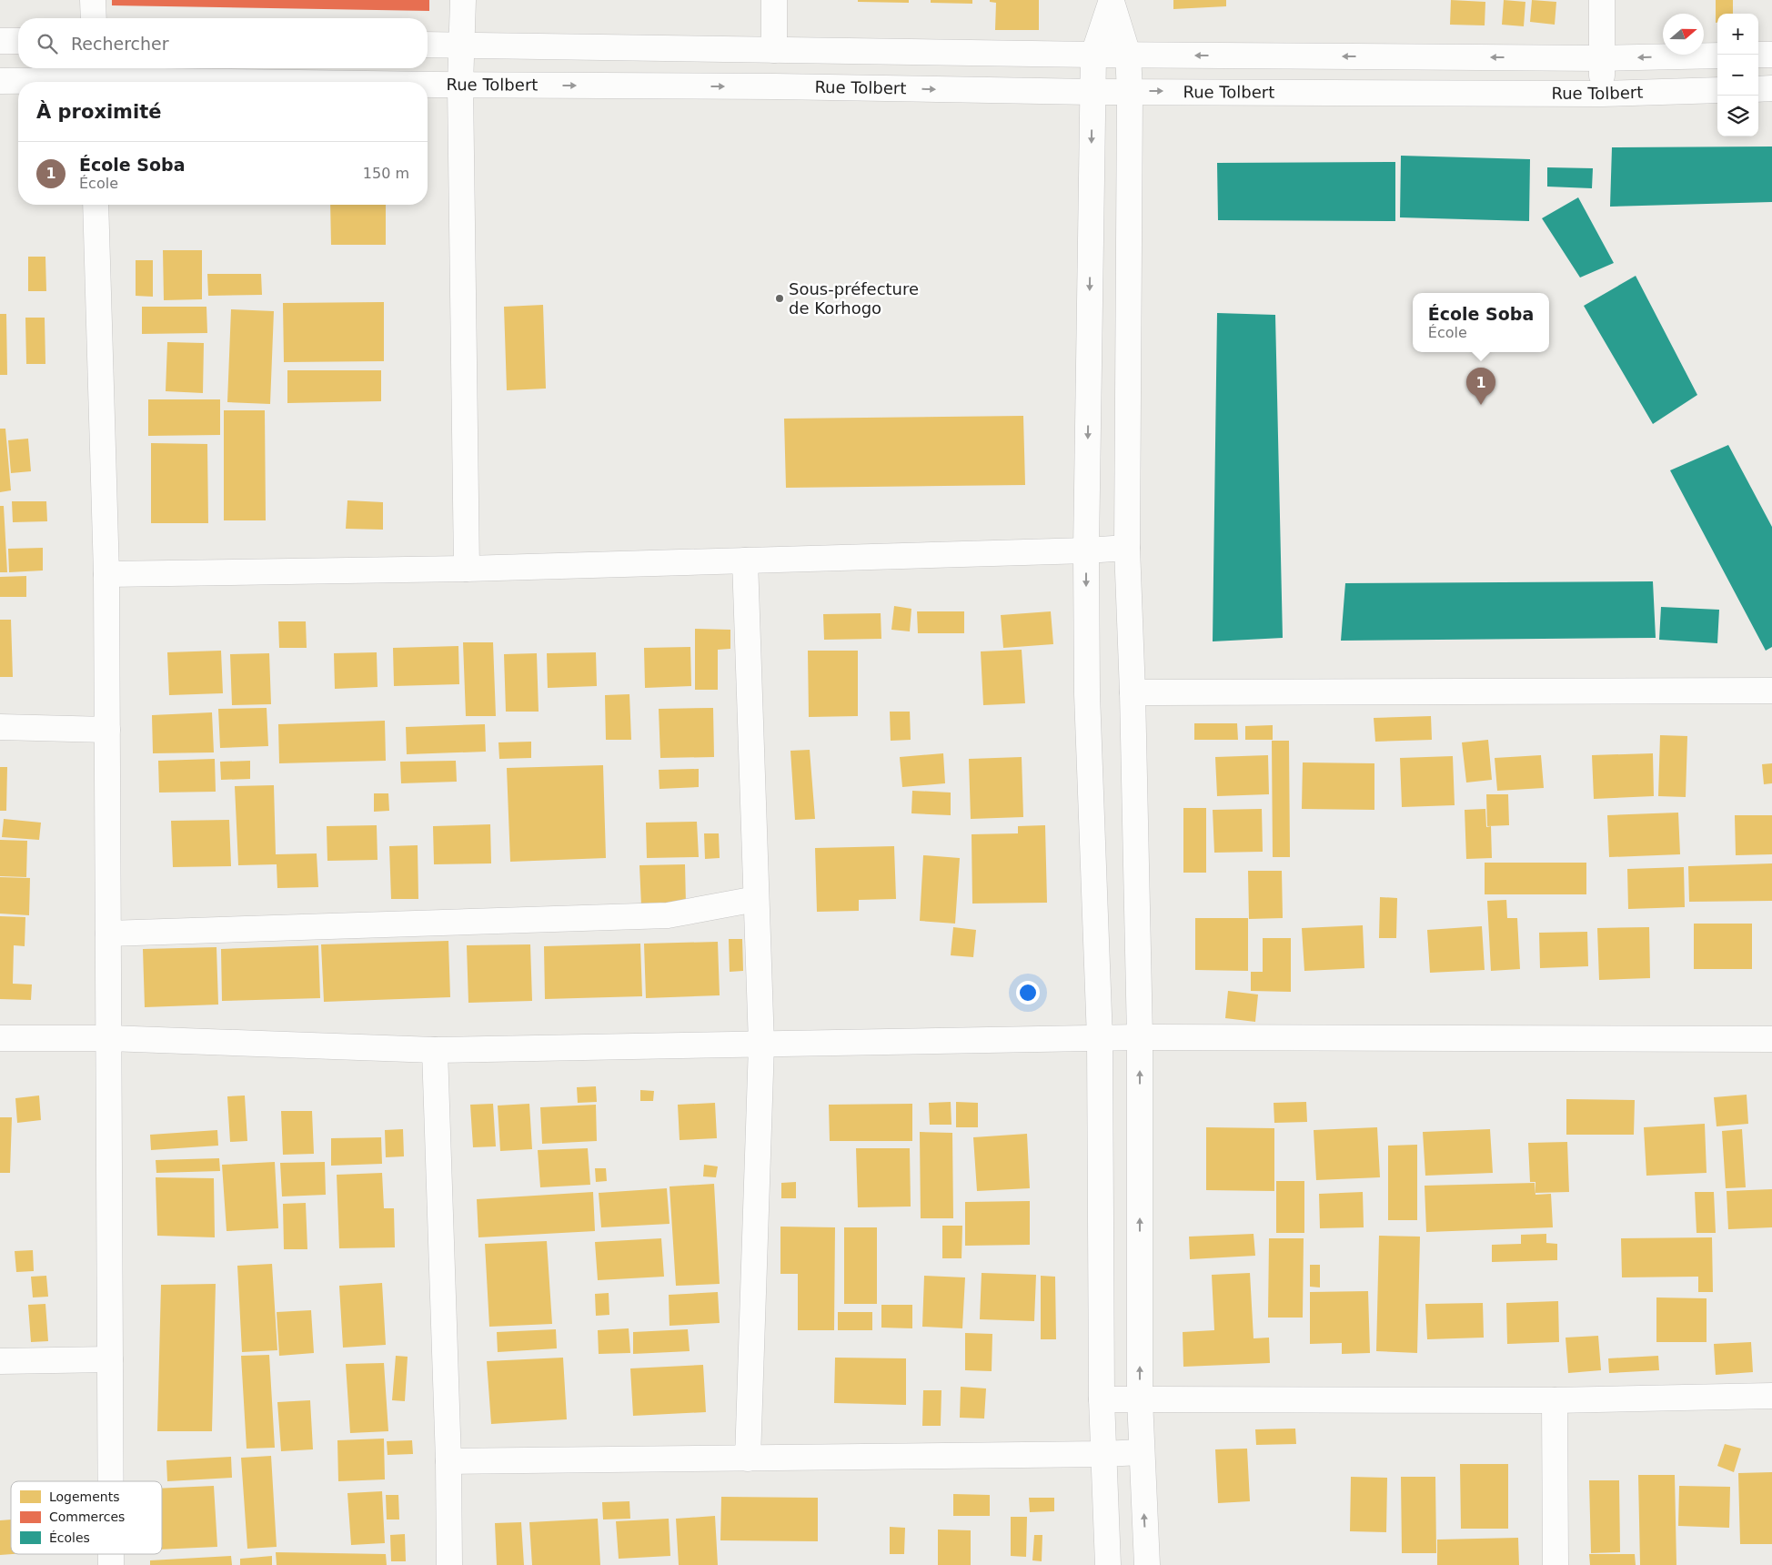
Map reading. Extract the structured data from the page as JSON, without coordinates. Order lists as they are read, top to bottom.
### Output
{
  "streets": {
    "street": ["Rue Tolbert"]
  },
  "places": ["Sous-préfecture de Korhogo"],
  "legend": ["Logements", "Commerces", "Écoles"],
  "north": "right",
  "page": {
    "map_buttons": ["+", "−"],
    "search": "Rechercher",
    "heading": "À proximité",
    "list": [
      {
        "mark": "1",
        "name": "École Soba",
        "note": "École",
        "value": "150 m"
      }
    ],
    "popup": ["École Soba", "École"],
    "pins": "1"
  }
}
